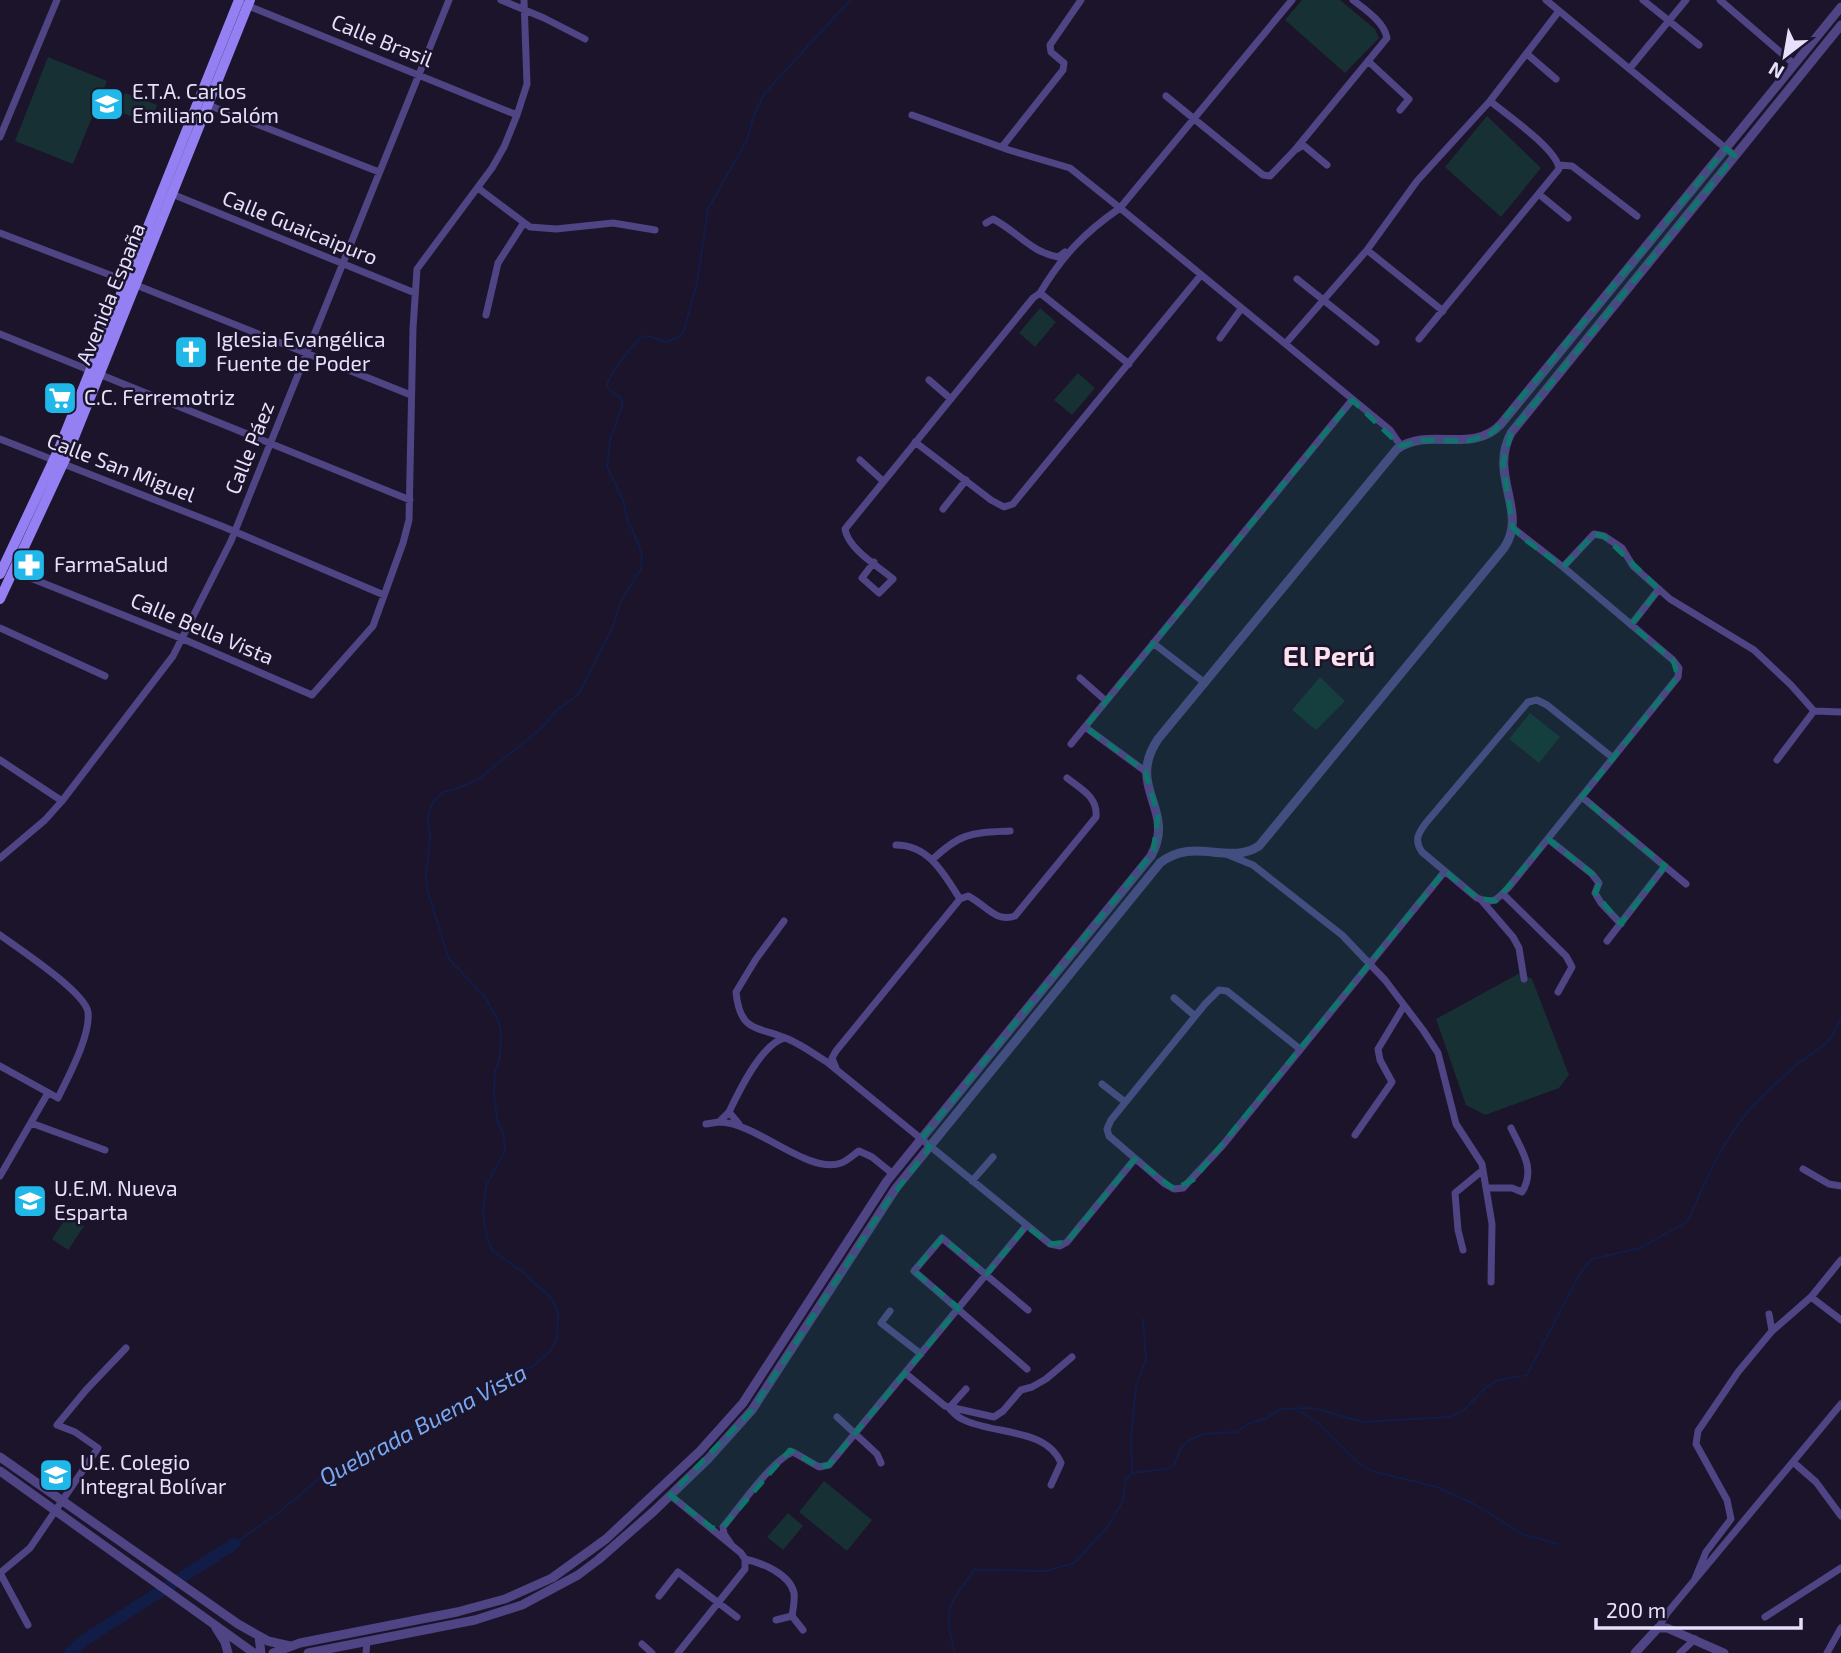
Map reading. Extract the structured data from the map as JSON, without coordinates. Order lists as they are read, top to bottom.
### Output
{
  "streets": {
    "main road": ["Avenida España"],
    "street": [
      "Calle Brasil",
      "Calle Guaicaipuro",
      "Calle Páez",
      "Calle San Miguel",
      "Calle Bella Vista"
    ]
  },
  "crossings": [
    ["Calle Brasil", "Avenida España"],
    ["Calle Brasil", "Calle Páez"],
    ["Calle Guaicaipuro", "Avenida España"],
    ["Calle Guaicaipuro", "Calle Páez"],
    ["Avenida España", "Calle San Miguel"],
    ["Avenida España", "Calle Bella Vista"],
    ["Calle Páez", "Calle San Miguel"],
    ["Calle Páez", "Calle Bella Vista"],
    ["Calle San Miguel", "Calle Bella Vista"]
  ],
  "districts": ["El Perú"],
  "water": ["Quebrada Buena Vista"],
  "places": {
    "school or university": ["E.T.A. Carlos Emiliano Salóm", "U.E.M. Nueva Esparta", "U.E. Colegio Integral Bolívar"],
    "church": ["Iglesia Evangélica Fuente de Poder"],
    "supermarket": ["C.C. Ferremotriz"],
    "pharmacy": ["FarmaSalud"]
  },
  "scale_bar": "200 m",
  "north": "bottom left"
}
